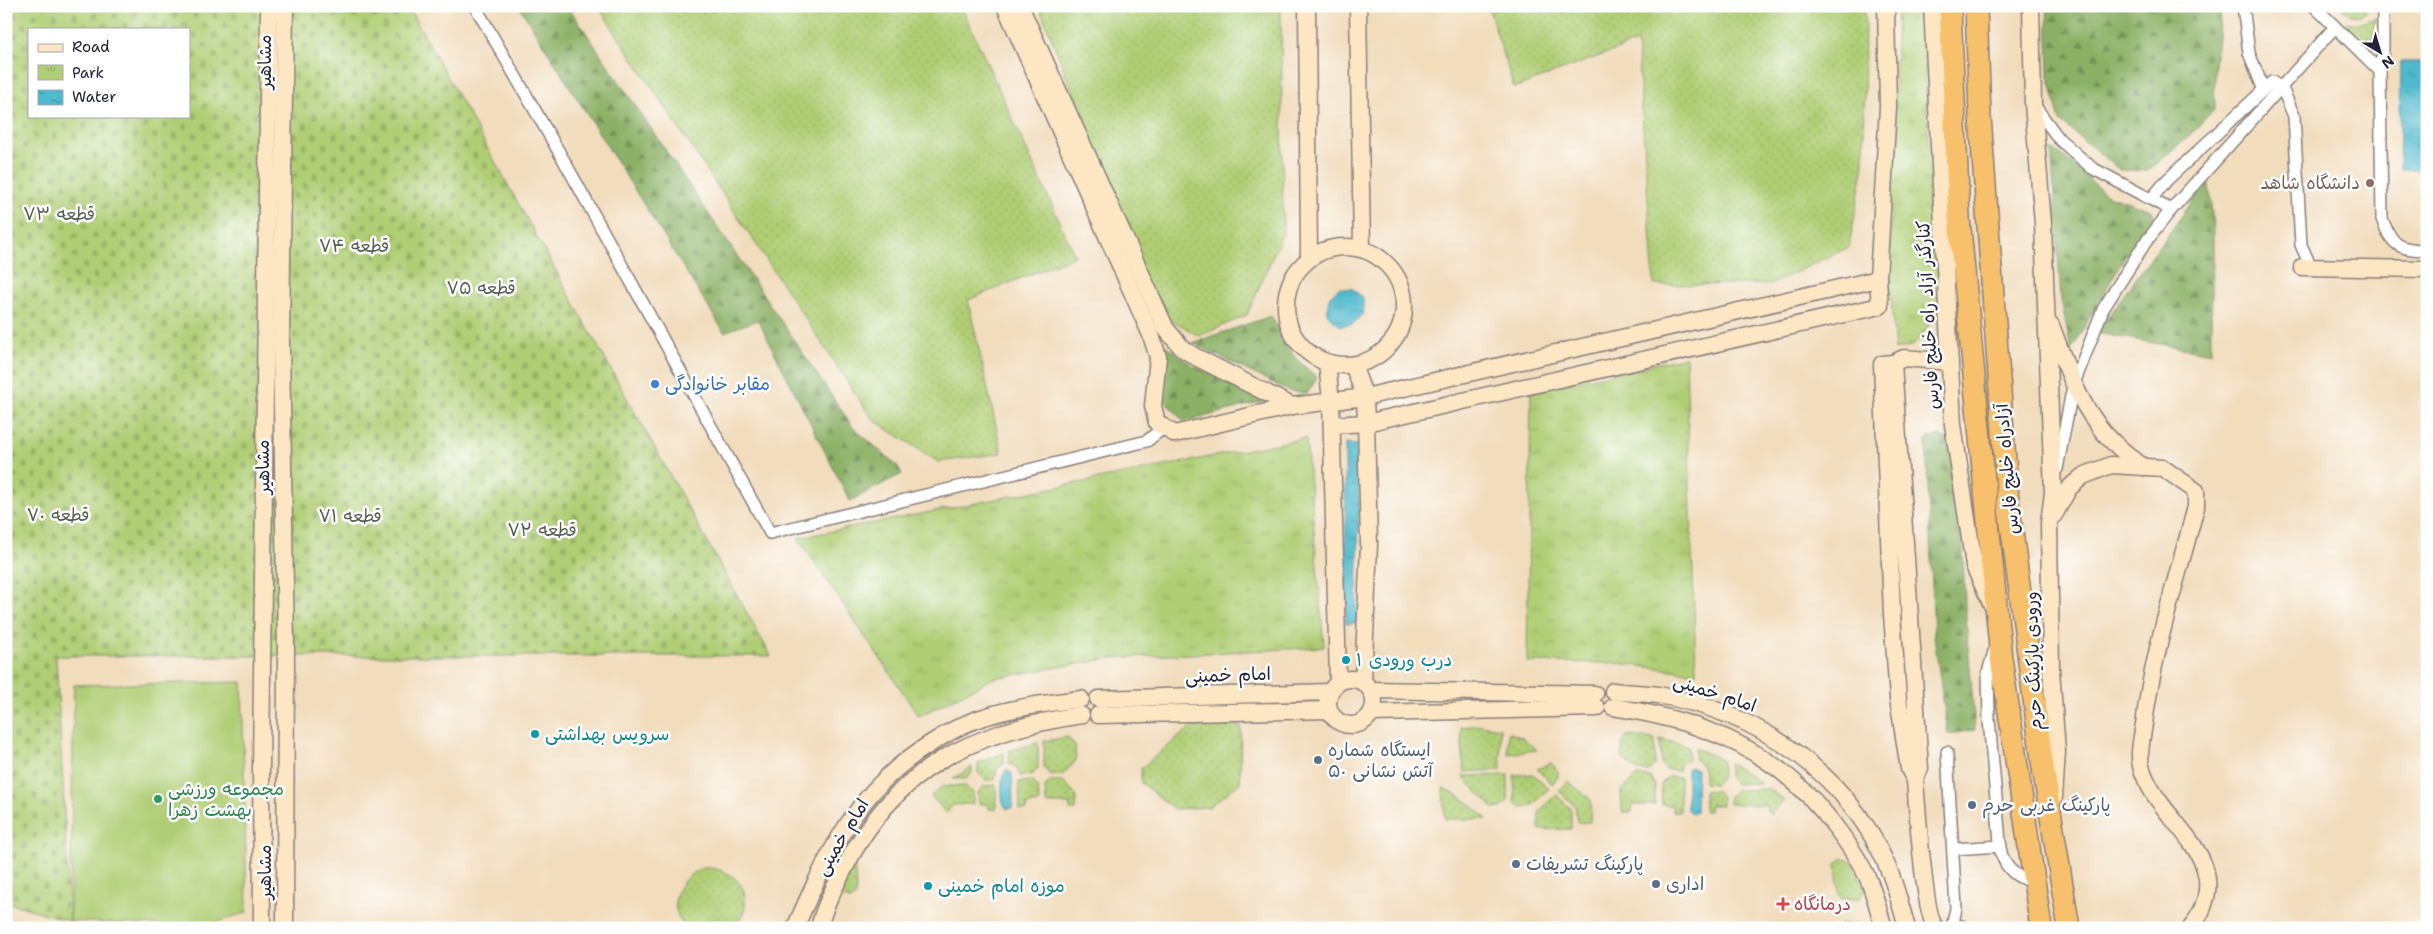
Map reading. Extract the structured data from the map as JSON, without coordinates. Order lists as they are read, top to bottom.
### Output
{
  "streets": {
    "highway": ["آزادراه خلیج فارس"],
    "street": [
      "مشاهیر",
      "کنارگذر آزاد راه خلیج فارس",
      "ورودی پارکینگ حرم",
      "امام خمینی"
    ]
  },
  "crossings": [
    ["کنارگذر آزاد راه خلیج فارس", "آزادراه خلیج فارس"],
    ["آزادراه خلیج فارس", "ورودی پارکینگ حرم"]
  ],
  "parks": [
    "قطعه ۷۳",
    "قطعه ۷۴",
    "قطعه ۷۵",
    "قطعه ۷۰",
    "قطعه ۷۱",
    "قطعه ۷۲"
  ],
  "places": {
    "other": [
      "دانشگاه شاهد",
      "مقابر خانوادگی",
      "درب ورودی ۱",
      "سرویس بهداشتی",
      "ایستگاه شماره ۵۰ آتش نشانی",
      "مجموعه ورزشی بهشت زهرا",
      "پارکینگ غربی حرم",
      "پارکینگ تشریفات",
      "اداری",
      "موزه امام خمینی"
    ],
    "health": ["درمانگاه"]
  },
  "legend": ["Road", "Park", "Water"],
  "north": "bottom right"
}
